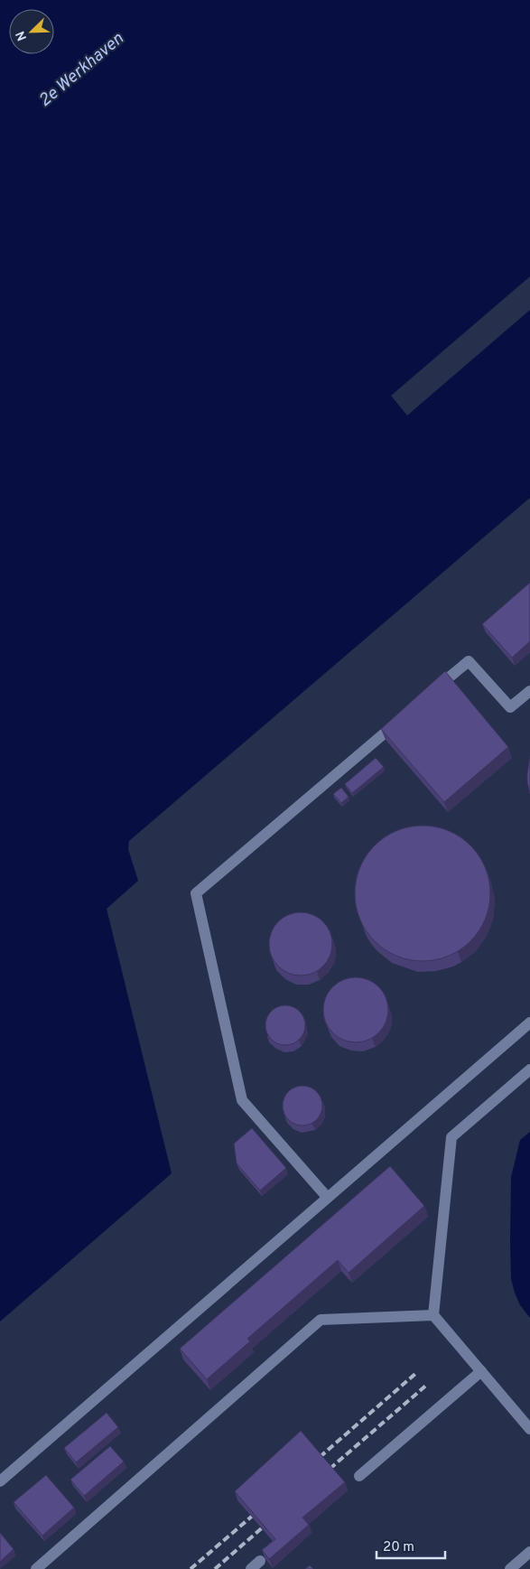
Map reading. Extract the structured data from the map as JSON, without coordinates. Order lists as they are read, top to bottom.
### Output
{
  "water": ["2e Werkhaven"],
  "scale_bar": "20 m",
  "north": "bottom left"
}
